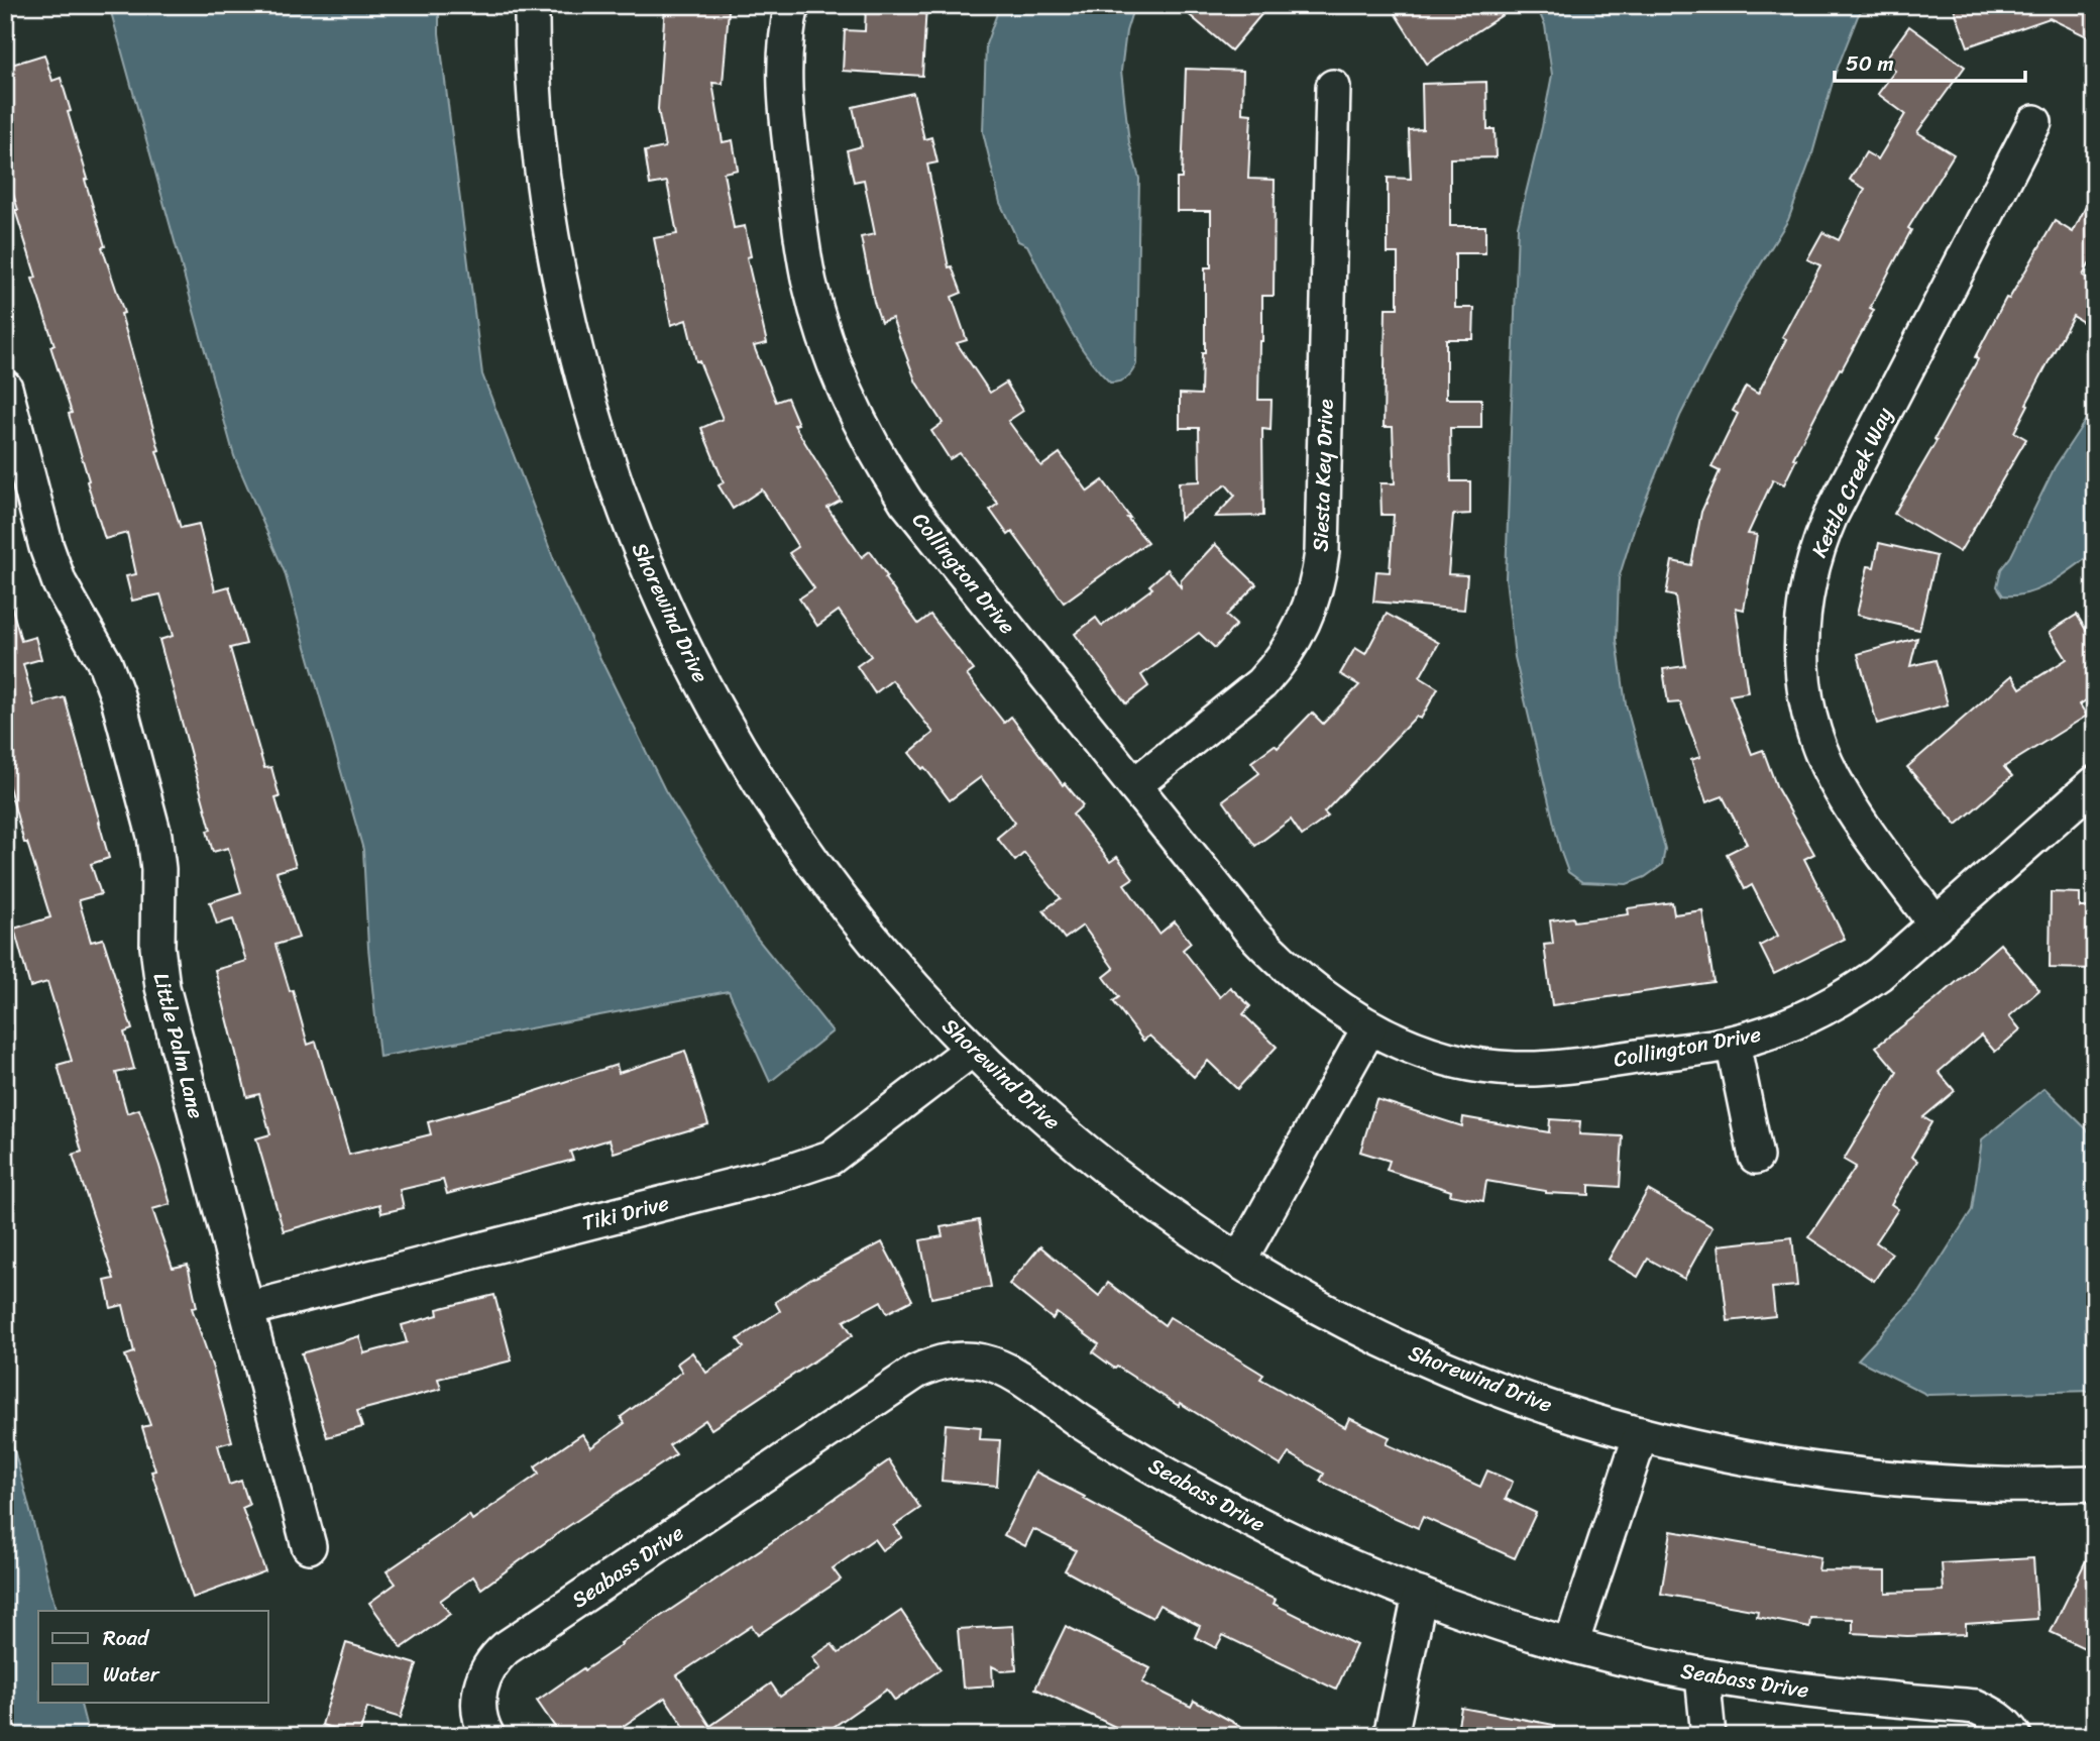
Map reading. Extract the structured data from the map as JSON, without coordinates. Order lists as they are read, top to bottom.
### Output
{
  "streets": {
    "street": [
      "Siesta Key Drive",
      "Kettle Creek Way",
      "Collington Drive",
      "Shorewind Drive",
      "Little Palm Lane",
      "Tiki Drive",
      "Seabass Drive"
    ]
  },
  "crossings": [
    ["Siesta Key Drive", "Collington Drive"],
    ["Kettle Creek Way", "Collington Drive"],
    ["Shorewind Drive", "Tiki Drive"],
    ["Little Palm Lane", "Tiki Drive"]
  ],
  "legend": ["Road", "Water"],
  "scale_bar": "50 m"
}
